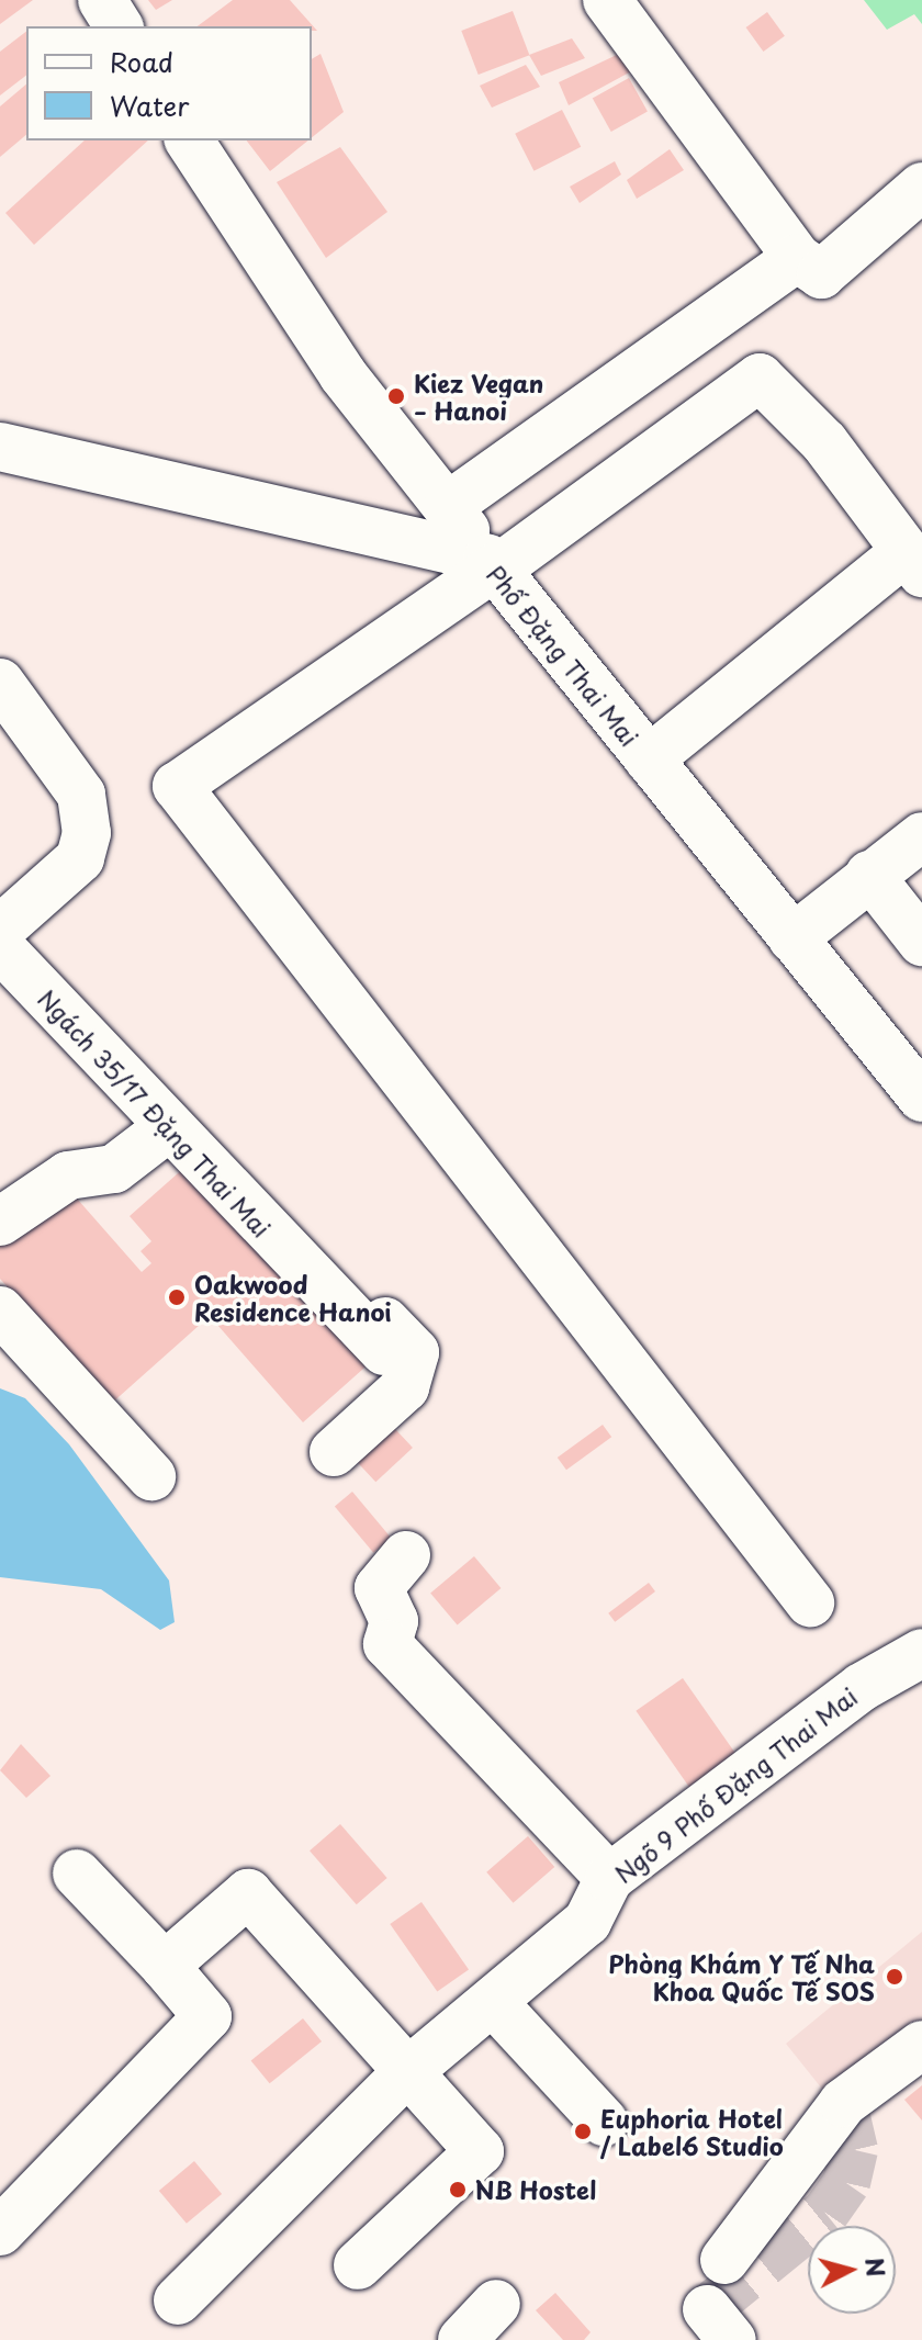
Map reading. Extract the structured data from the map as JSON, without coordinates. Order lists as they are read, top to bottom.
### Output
{
  "streets": {
    "street": ["Phố Đặng Thai Mai", "Ngách 35/17 Đặng Thai Mai", "Ngõ 9 Phố Đặng Thai Mai"]
  },
  "places": [
    "Kiez Vegan – Hanoi",
    "Oakwood Residence Hanoi",
    "Phòng Khám Y Tế Nha Khoa Quốc Tế SOS",
    "Euphoria Hotel / Label6 Studio",
    "NB Hostel"
  ],
  "legend": ["Road", "Water"],
  "north": "right"
}
